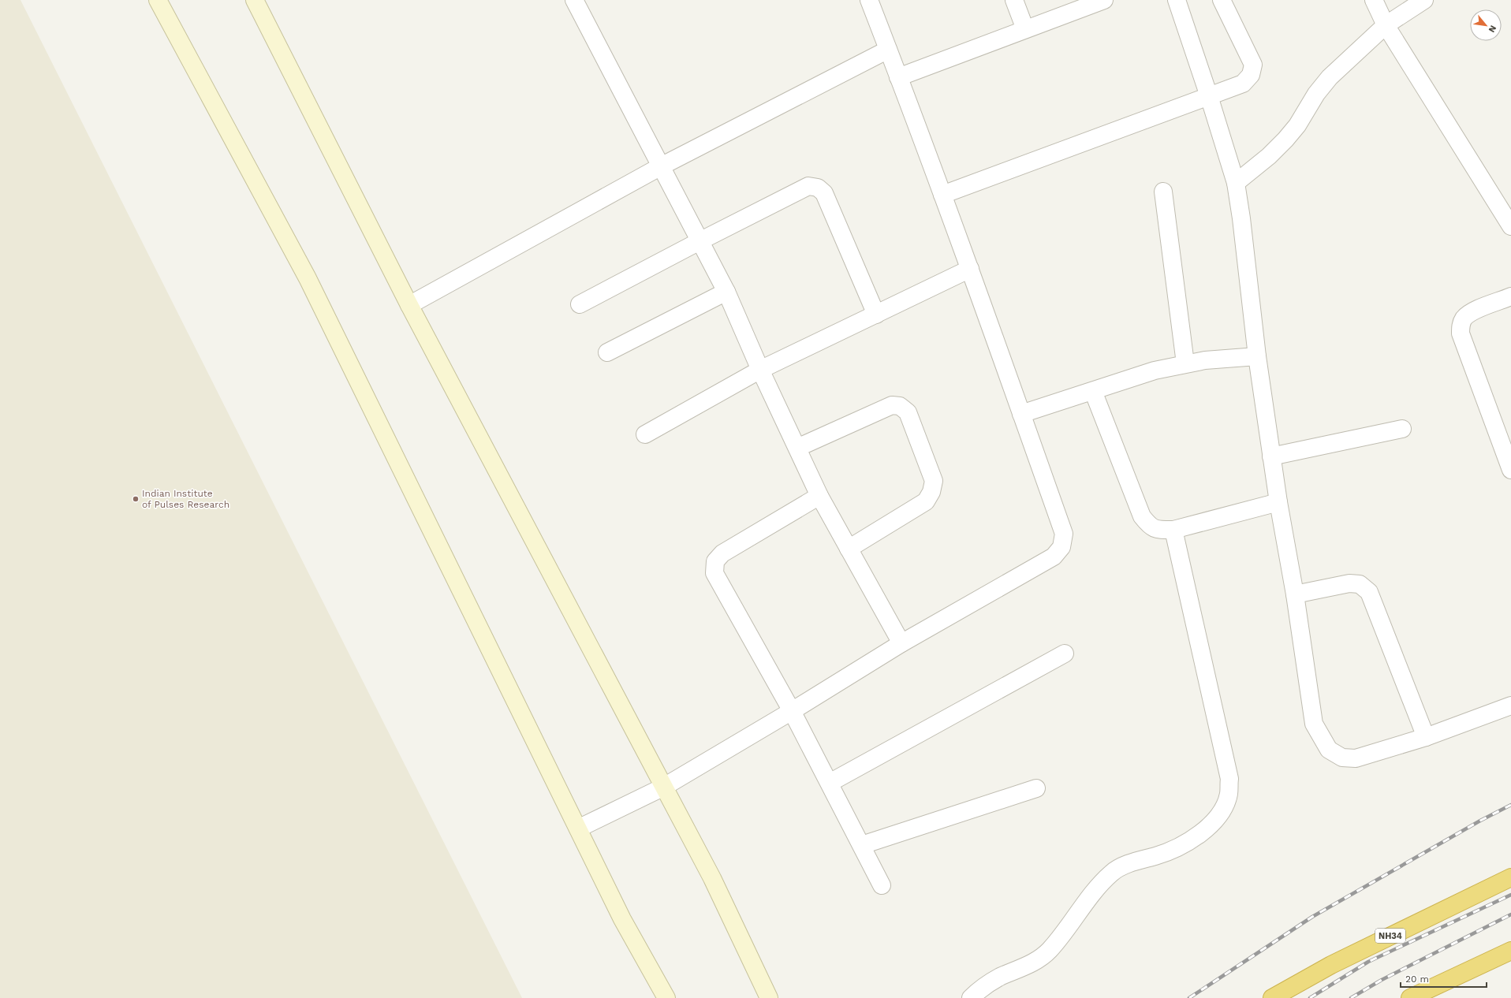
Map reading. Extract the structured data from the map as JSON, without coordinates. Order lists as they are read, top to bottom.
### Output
{
  "streets": {
    "highway": ["NH34"]
  },
  "places": ["Indian Institute of Pulses Research"],
  "scale_bar": "20 m",
  "north": "bottom right"
}
